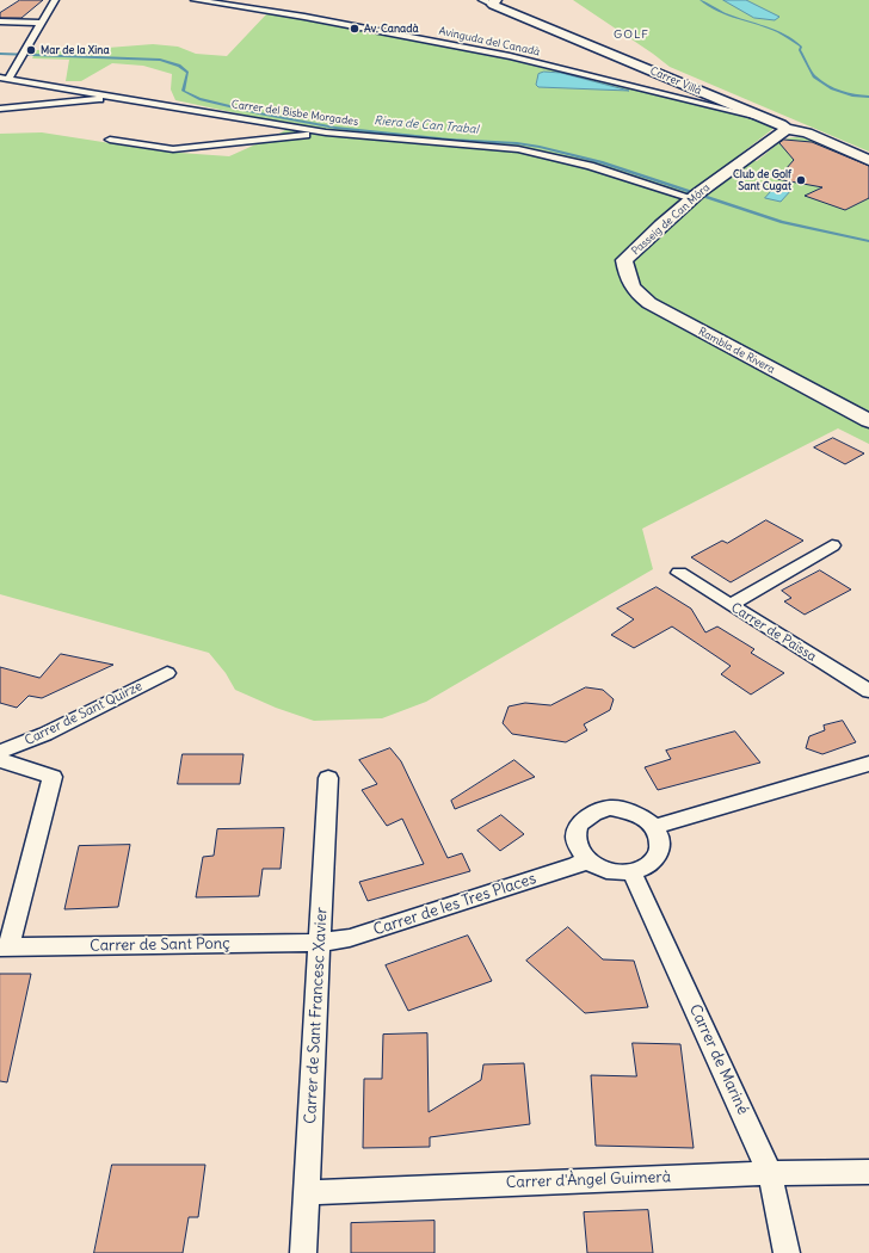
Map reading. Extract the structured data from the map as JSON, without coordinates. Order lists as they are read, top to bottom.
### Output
{
  "streets": {
    "street": [
      "Avinguda del Canadà",
      "Carrer Villà",
      "Carrer del Bisbe Morgades",
      "Passeig de Can Móra",
      "Rambla de Rivera",
      "Carrer de Païssa",
      "Carrer de Sant Quirze",
      "Carrer de les Tres Places",
      "Carrer de Sant Ponç",
      "Carrer de Sant Francesc Xavier",
      "Carrer de Mariné",
      "Carrer d'Àngel Guimerà"
    ]
  },
  "crossings": [
    ["Avinguda del Canadà", "Carrer Villà"],
    ["Avinguda del Canadà", "Passeig de Can Móra"],
    ["Carrer Villà", "Passeig de Can Móra"],
    ["Carrer del Bisbe Morgades", "Passeig de Can Móra"],
    ["Passeig de Can Móra", "Rambla de Rivera"],
    ["Carrer de les Tres Places", "Carrer de Sant Ponç"],
    ["Carrer de les Tres Places", "Carrer de Sant Francesc Xavier"],
    ["Carrer de les Tres Places", "Carrer de Mariné"],
    ["Carrer de Sant Ponç", "Carrer de Sant Francesc Xavier"],
    ["Carrer de Sant Francesc Xavier", "Carrer d'Àngel Guimerà"],
    ["Carrer de Mariné", "Carrer d'Àngel Guimerà"]
  ],
  "districts": ["GOLF"],
  "water": ["Riera de Can Trabal"],
  "places": ["Av. Canadà", "Mar de la Xina", "Club de Golf Sant Cugat"]
}
